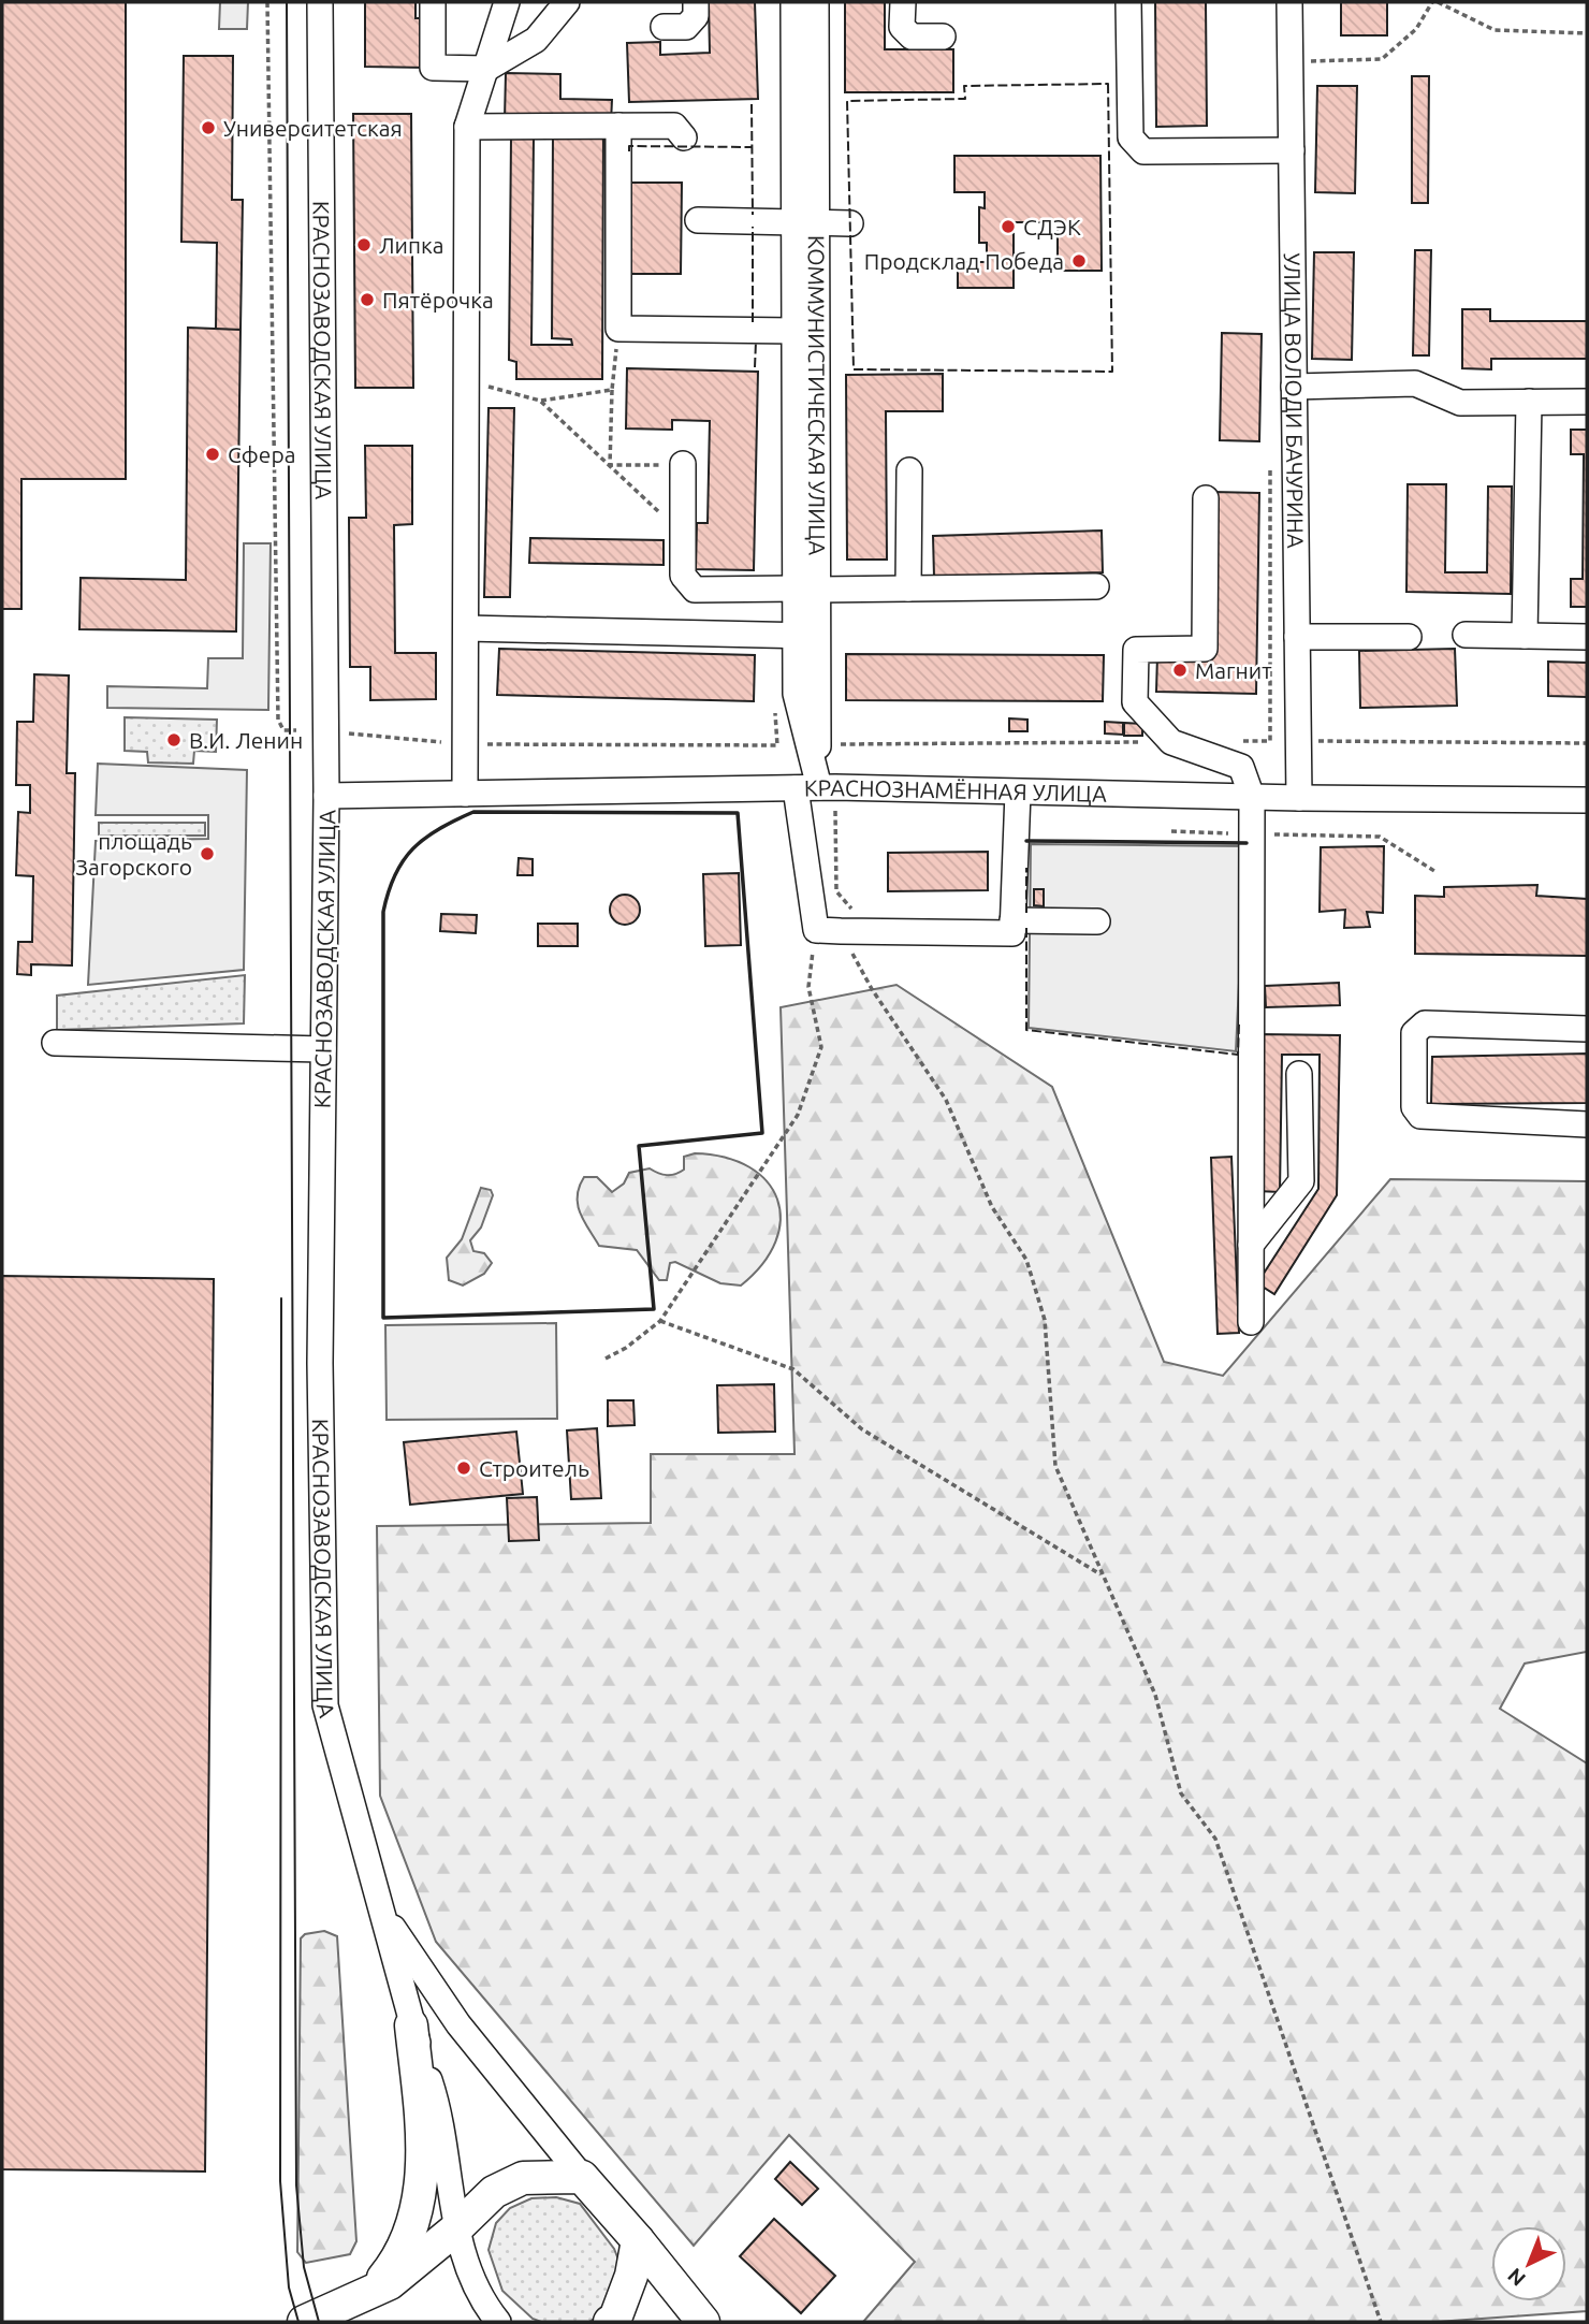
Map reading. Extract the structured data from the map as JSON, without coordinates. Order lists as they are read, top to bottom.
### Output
{
  "streets": {
    "street": [
      "КРАСНОЗАВОДСКАЯ УЛИЦА",
      "КОММУНИСТИЧЕСКАЯ УЛИЦА",
      "УЛИЦА ВОЛОДИ БАЧУРИНА",
      "КРАСНОЗНАМЁННАЯ УЛИЦА"
    ]
  },
  "crossings": [
    ["КРАСНОЗАВОДСКАЯ УЛИЦА", "КРАСНОЗНАМЁННАЯ УЛИЦА"],
    ["КОММУНИСТИЧЕСКАЯ УЛИЦА", "КРАСНОЗНАМЁННАЯ УЛИЦА"],
    ["УЛИЦА ВОЛОДИ БАЧУРИНА", "КРАСНОЗНАМЁННАЯ УЛИЦА"]
  ],
  "places": [
    "Университетская",
    "СДЭК",
    "Липка",
    "Продсклад Победа",
    "Пятёрочка",
    "Сфера",
    "Магнит",
    "В.И. Ленин",
    "площадь Загорского",
    "Строитель"
  ],
  "north": "bottom left"
}
